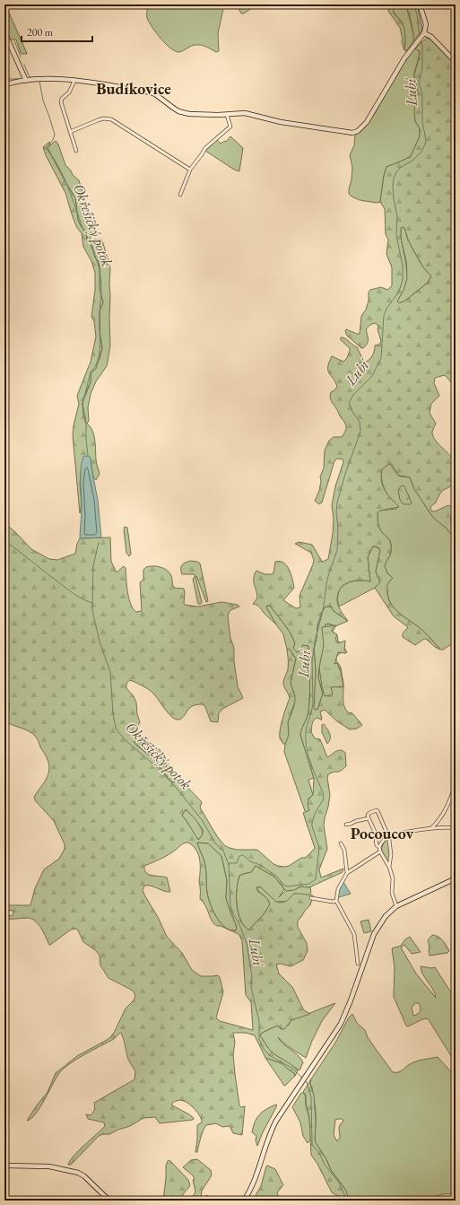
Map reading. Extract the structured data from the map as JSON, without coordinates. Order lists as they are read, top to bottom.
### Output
{
  "districts": ["Budíkovice", "Pocoucov"],
  "water": ["Lubí", "Okřešický potok"],
  "scale_bar": "200 m"
}
